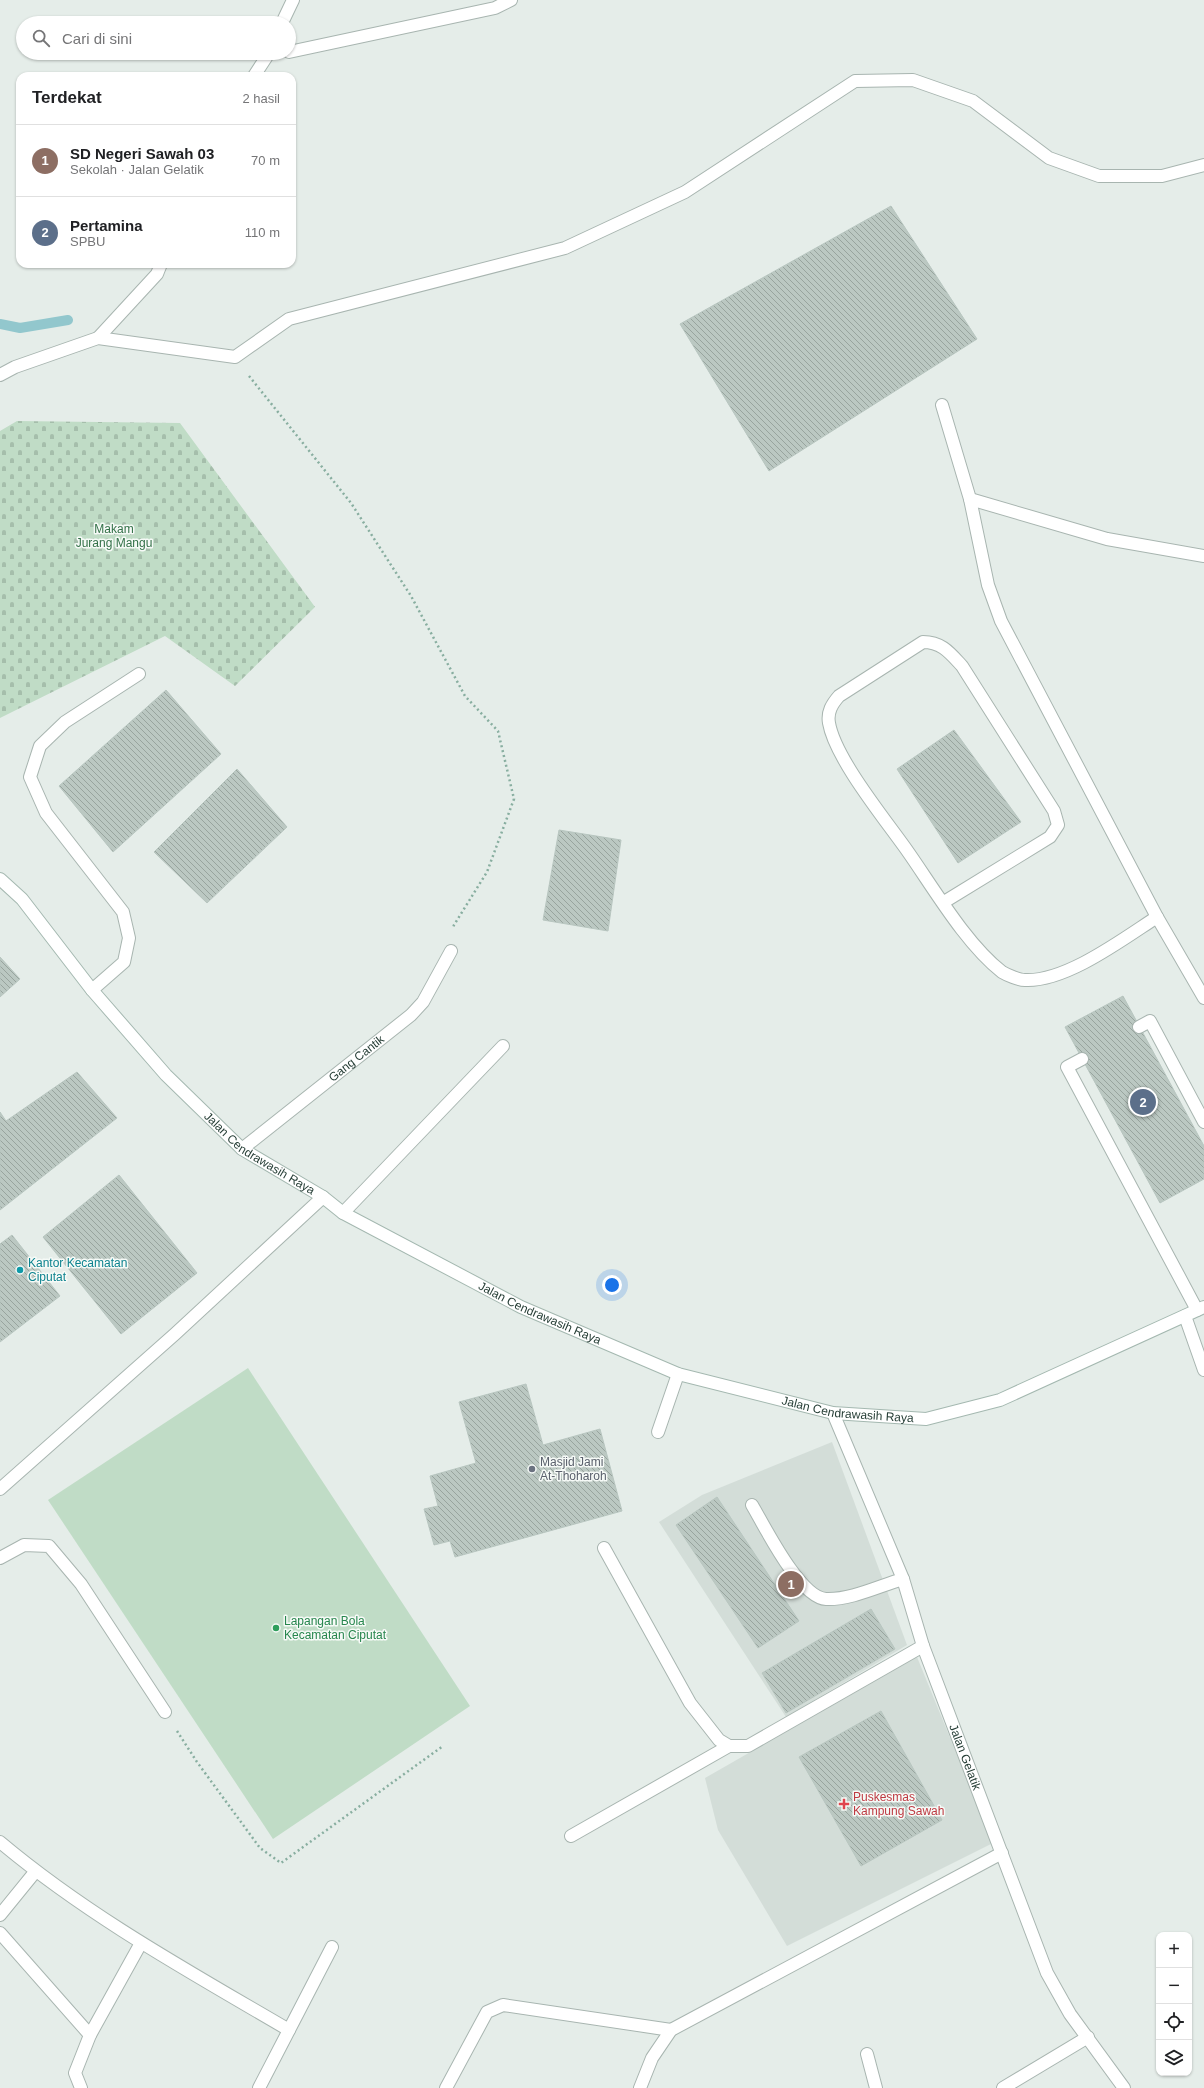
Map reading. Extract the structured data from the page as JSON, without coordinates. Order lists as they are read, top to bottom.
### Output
{
  "streets": {
    "street": ["Gang Cantik", "Jalan Cendrawasih Raya", "Jalan Gelatik"]
  },
  "crossings": [
    ["Gang Cantik", "Jalan Cendrawasih Raya"],
    ["Jalan Cendrawasih Raya", "Jalan Gelatik"]
  ],
  "parks": ["Makam Jurang Mangu"],
  "places": {
    "other": ["Kantor Kecamatan Ciputat", "Masjid Jami At-Thoharoh", "Lapangan Bola Kecamatan Ciputat"],
    "health": ["Puskesmas Kampung Sawah"]
  },
  "page": {
    "search": "Cari di sini",
    "heading": ["Terdekat", "2 hasil"],
    "list": [
      {
        "mark": "1",
        "name": "SD Negeri Sawah 03",
        "note": "Sekolah · Jalan Gelatik",
        "value": "70 m"
      },
      {
        "mark": "2",
        "name": "Pertamina",
        "note": "SPBU",
        "value": "110 m"
      }
    ],
    "pins": ["2", "1"],
    "map_buttons": ["+", "−"]
  }
}
